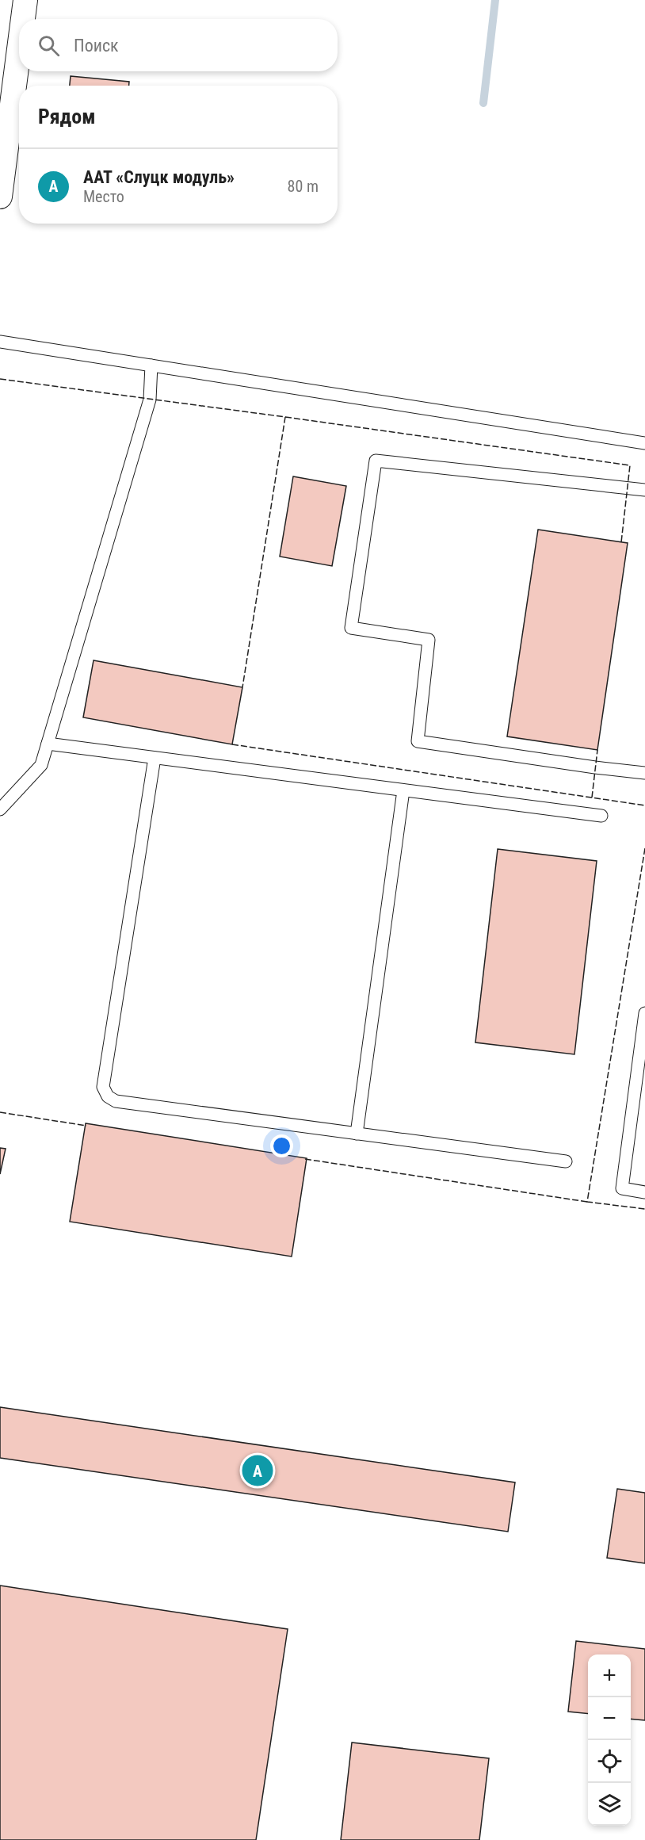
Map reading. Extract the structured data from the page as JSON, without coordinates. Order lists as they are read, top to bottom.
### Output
{
  "page": {
    "search": "Поиск",
    "heading": "Рядом",
    "list": [
      {
        "mark": "A",
        "name": "ААТ «Слуцк модуль»",
        "note": "Место",
        "value": "80 m"
      }
    ],
    "pins": "A",
    "map_buttons": ["+", "−"]
  }
}
